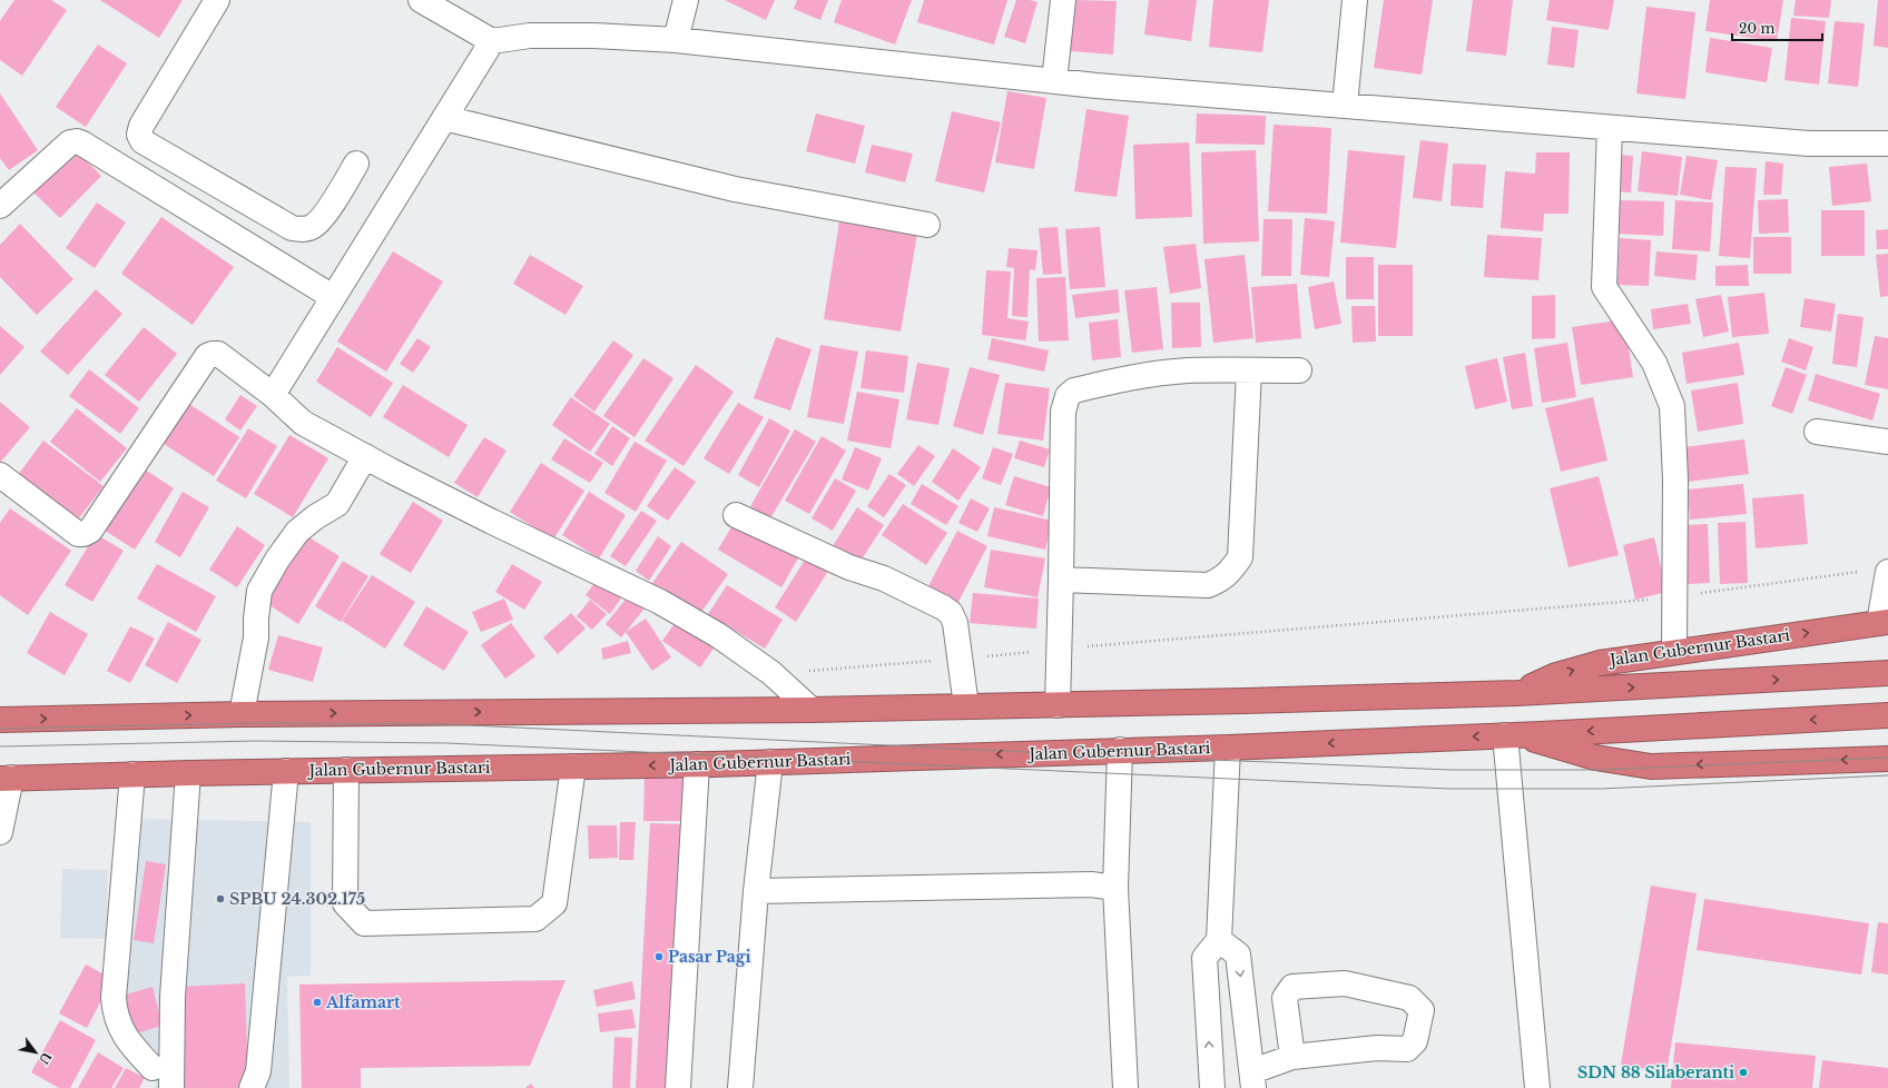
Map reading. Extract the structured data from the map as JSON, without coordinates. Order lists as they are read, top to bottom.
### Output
{
  "streets": {
    "highway": ["Jalan Gubernur Bastari"]
  },
  "places": [
    "SPBU 24.302.175",
    "Pasar Pagi",
    "Alfamart",
    "SDN 88 Silaberanti"
  ],
  "scale_bar": "20 m",
  "north": "bottom right"
}
